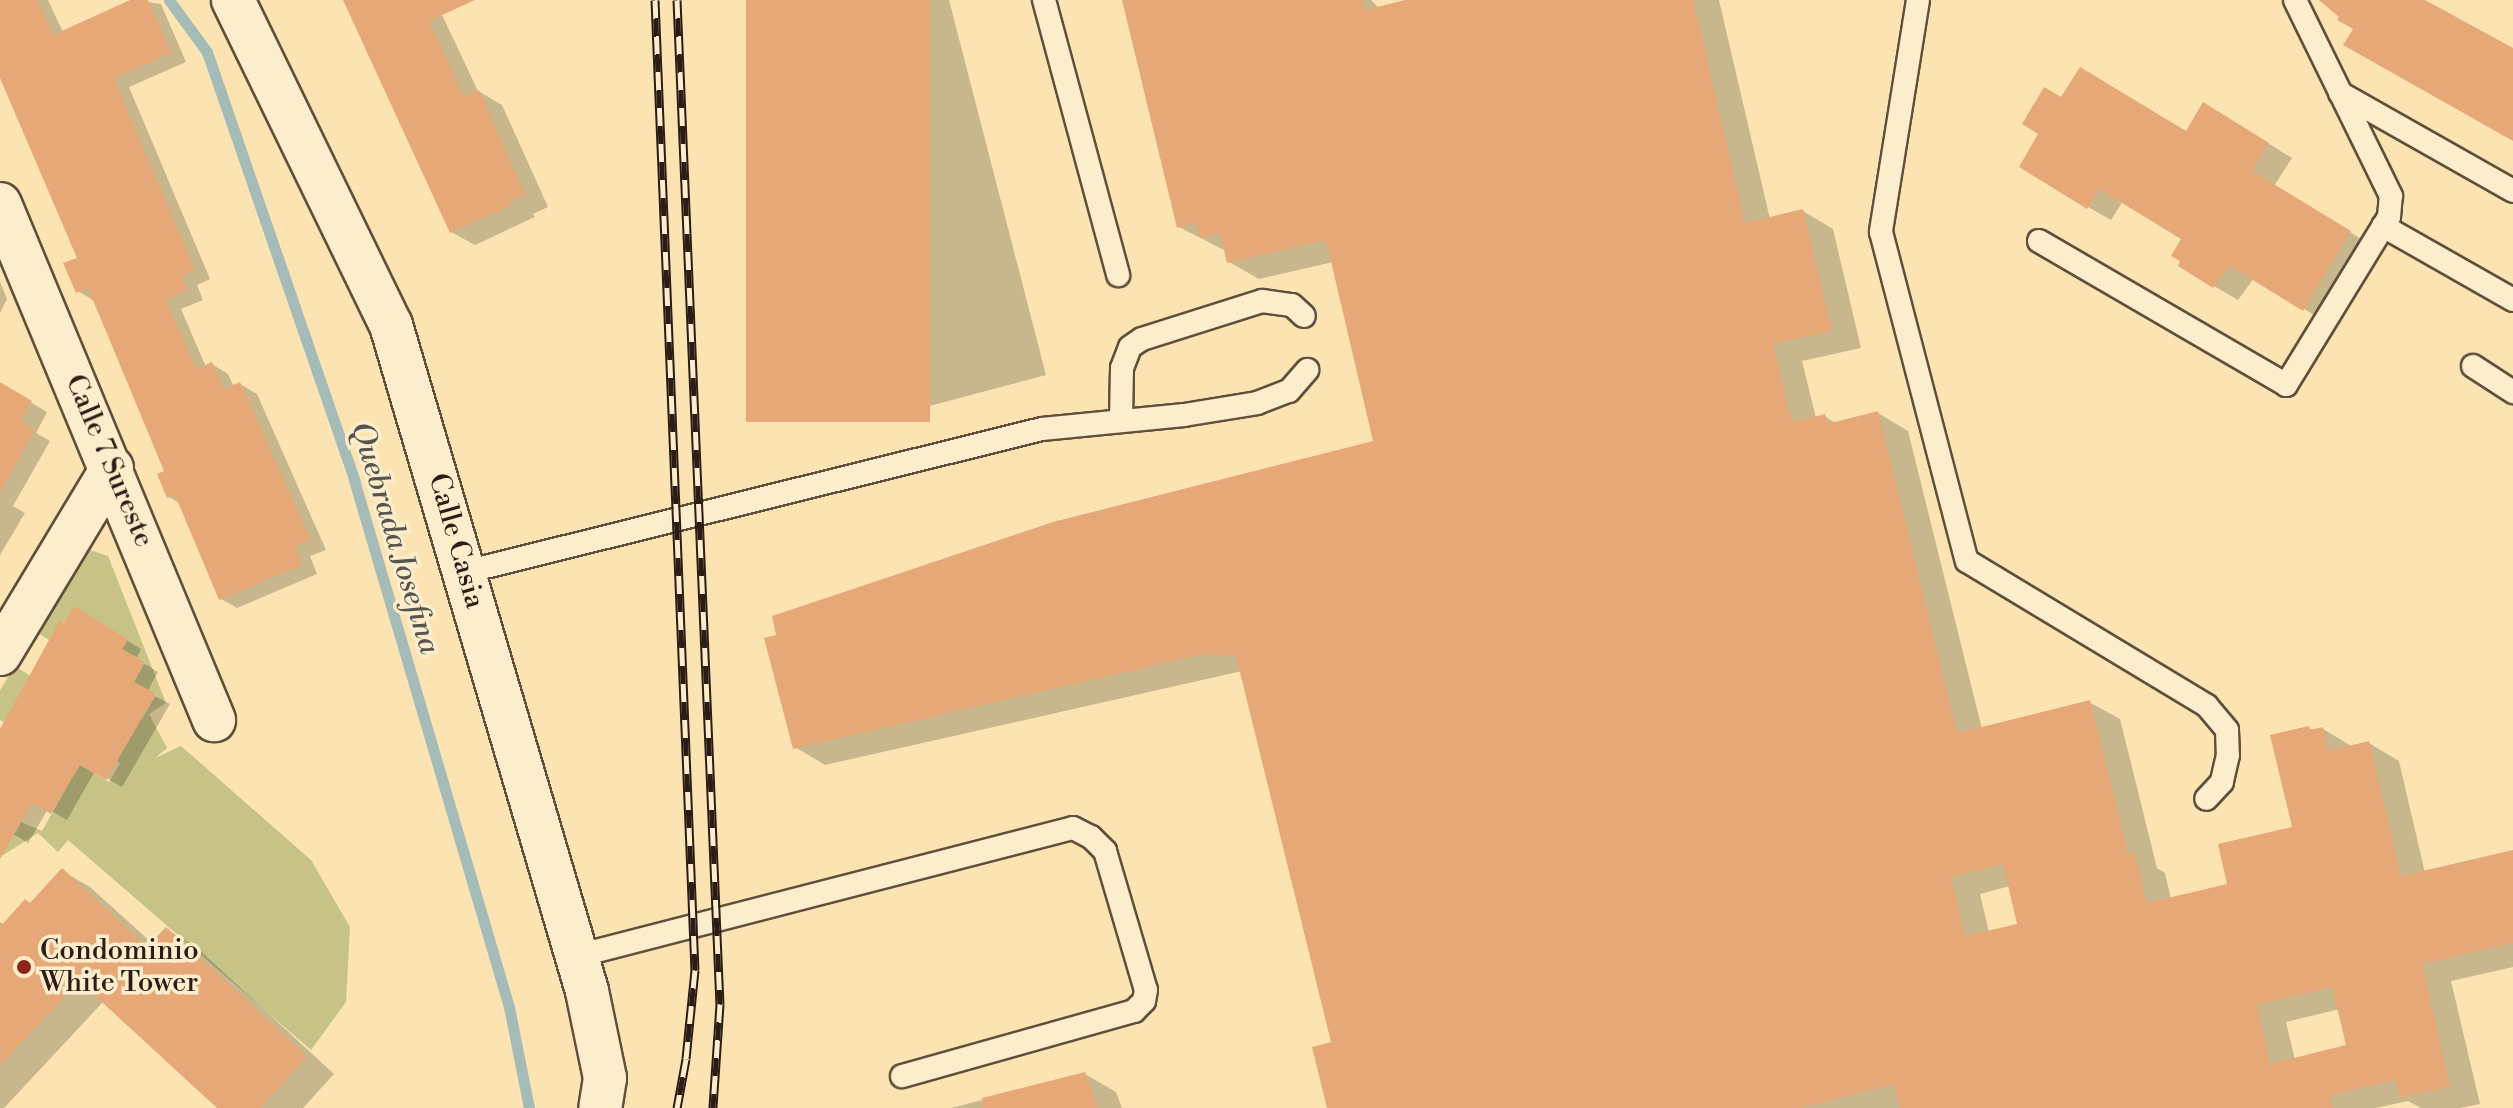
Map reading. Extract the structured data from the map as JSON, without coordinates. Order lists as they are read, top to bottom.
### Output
{
  "streets": {
    "street": ["Calle 7 Sureste", "Calle Casia"]
  },
  "water": ["Quebrada Josefina"],
  "places": ["Condominio White Tower"]
}
